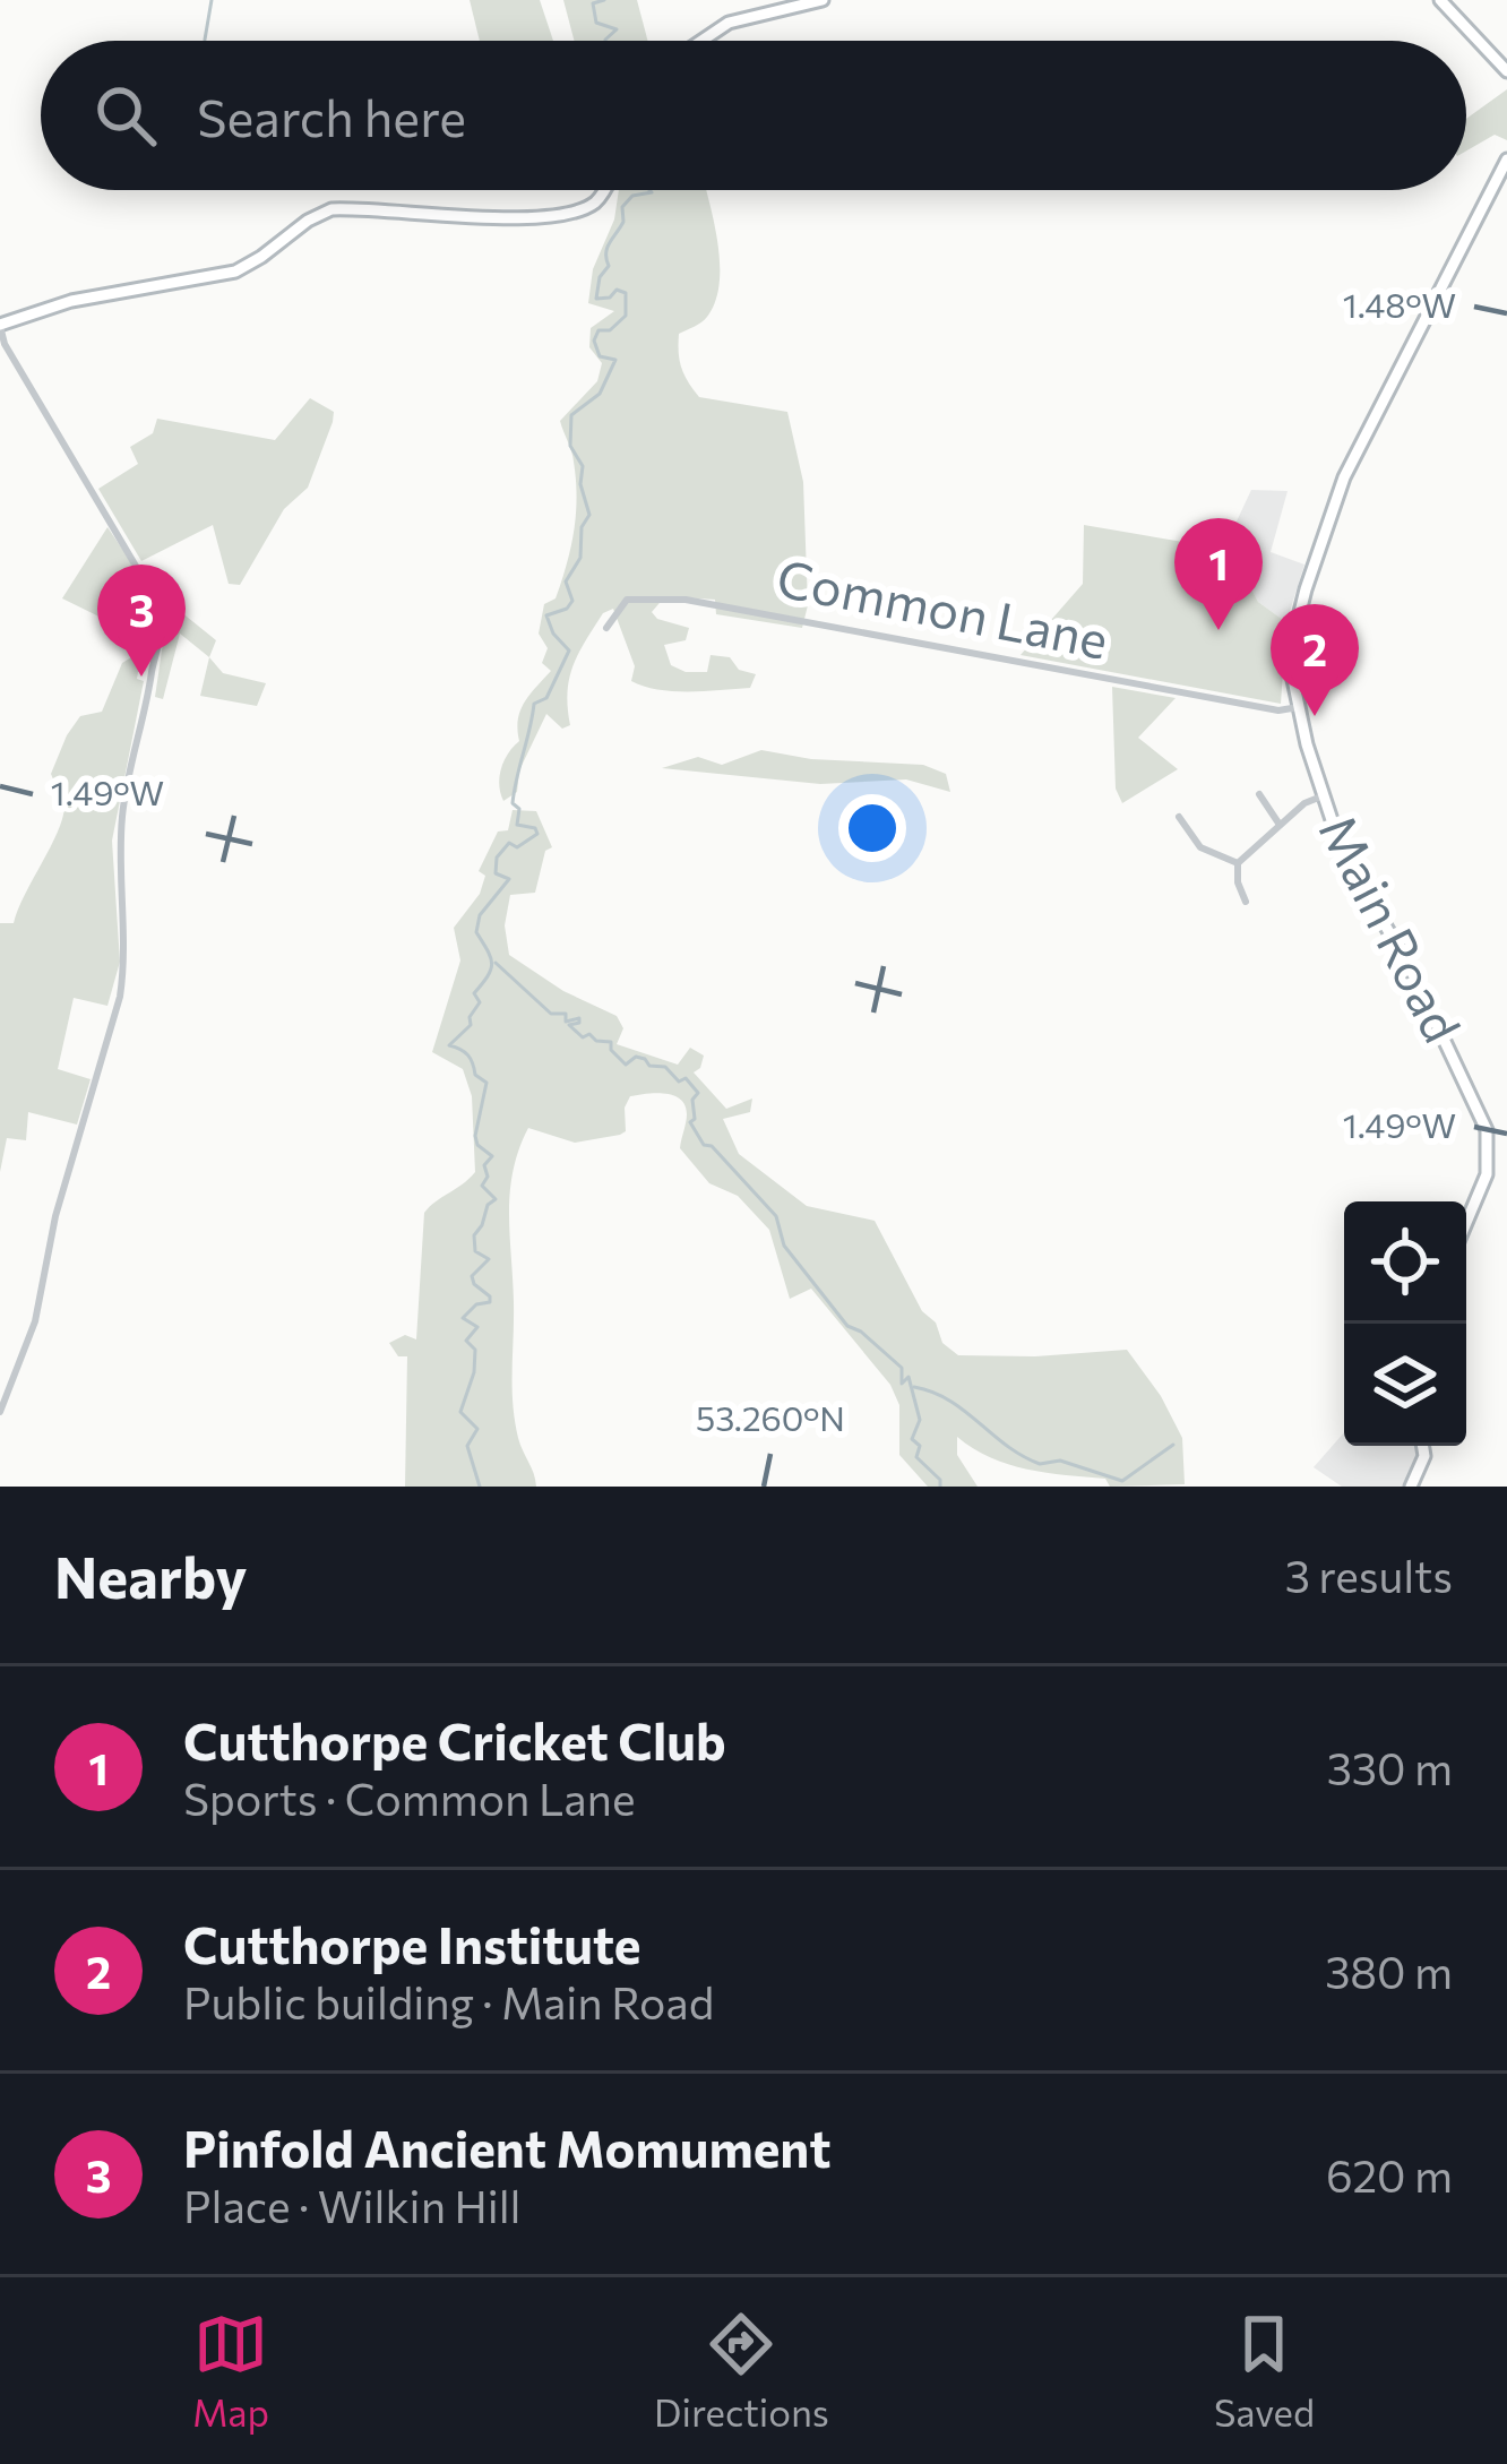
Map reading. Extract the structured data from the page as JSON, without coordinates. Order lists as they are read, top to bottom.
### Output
{
  "streets": {
    "main road": ["Main Road"],
    "street": ["Common Lane"]
  },
  "crossings": [
    ["Common Lane", "Main Road"]
  ],
  "page": {
    "search": "Search here",
    "pins": ["1", "3", "2"],
    "heading": ["Nearby", "3 results"],
    "list": [
      {
        "mark": "1",
        "name": "Cutthorpe Cricket Club",
        "note": "Sports · Common Lane",
        "value": "330 m"
      },
      {
        "mark": "2",
        "name": "Cutthorpe Institute",
        "note": "Public building · Main Road",
        "value": "380 m"
      },
      {
        "mark": "3",
        "name": "Pinfold Ancient Momument",
        "note": "Place · Wilkin Hill",
        "value": "620 m"
      }
    ],
    "nav": ["Map", "Directions", "Saved"]
  },
  "coordinates": ["1.48°W", "1.49°W", "53.260°N"]
}
